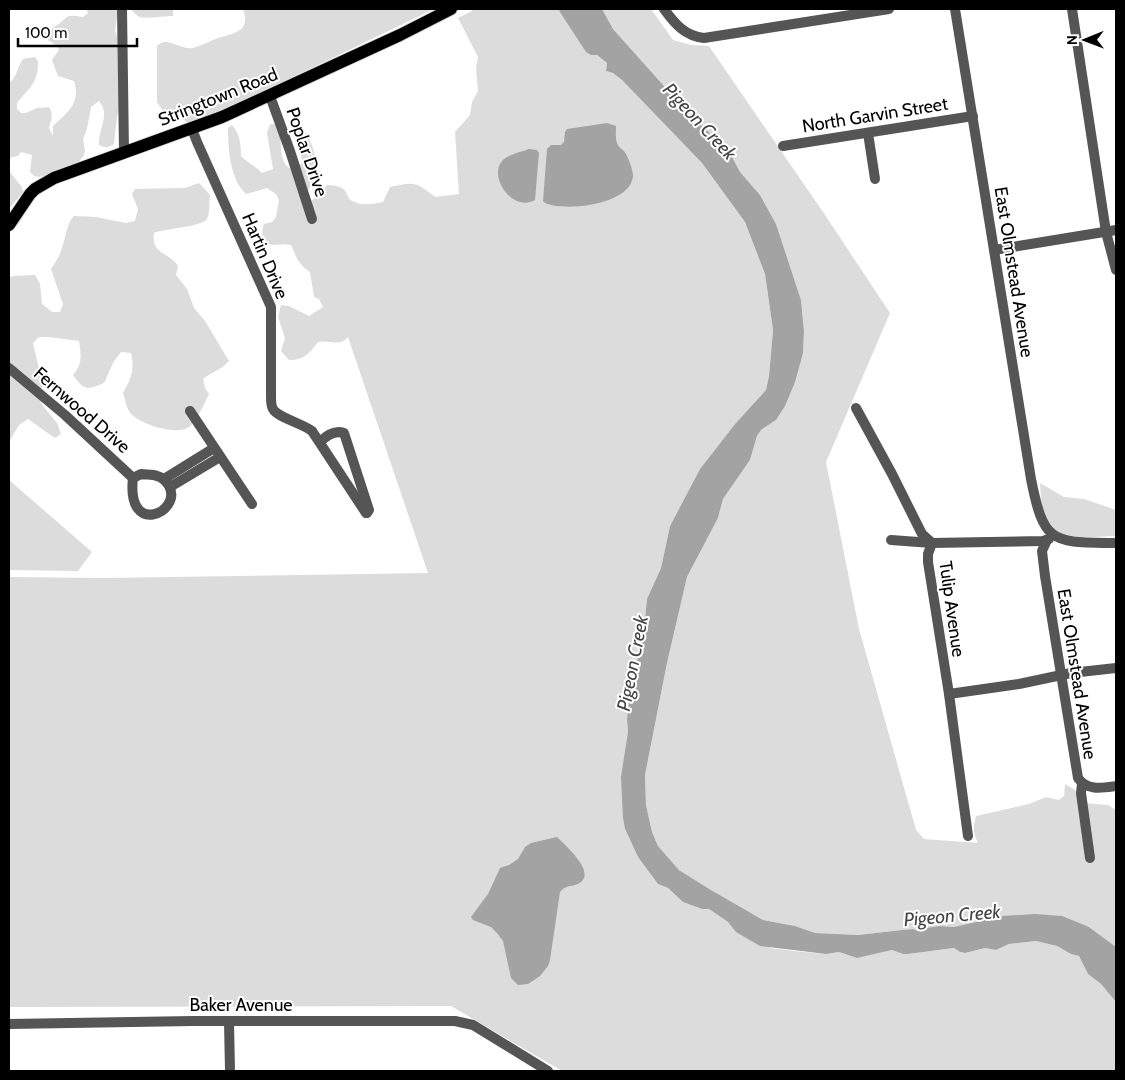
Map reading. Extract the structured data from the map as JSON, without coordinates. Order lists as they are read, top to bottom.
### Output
{
  "streets": {
    "main road": ["Stringtown Road"],
    "street": [
      "North Garvin Street",
      "Poplar Drive",
      "Hartin Drive",
      "East Olmstead Avenue",
      "Fernwood Drive",
      "Tulip Avenue",
      "Baker Avenue"
    ]
  },
  "crossings": [
    ["Stringtown Road", "Poplar Drive"],
    ["Stringtown Road", "Hartin Drive"],
    ["North Garvin Street", "East Olmstead Avenue"]
  ],
  "water": ["Pigeon Creek"],
  "scale_bar": "100 m",
  "north": "left"
}
